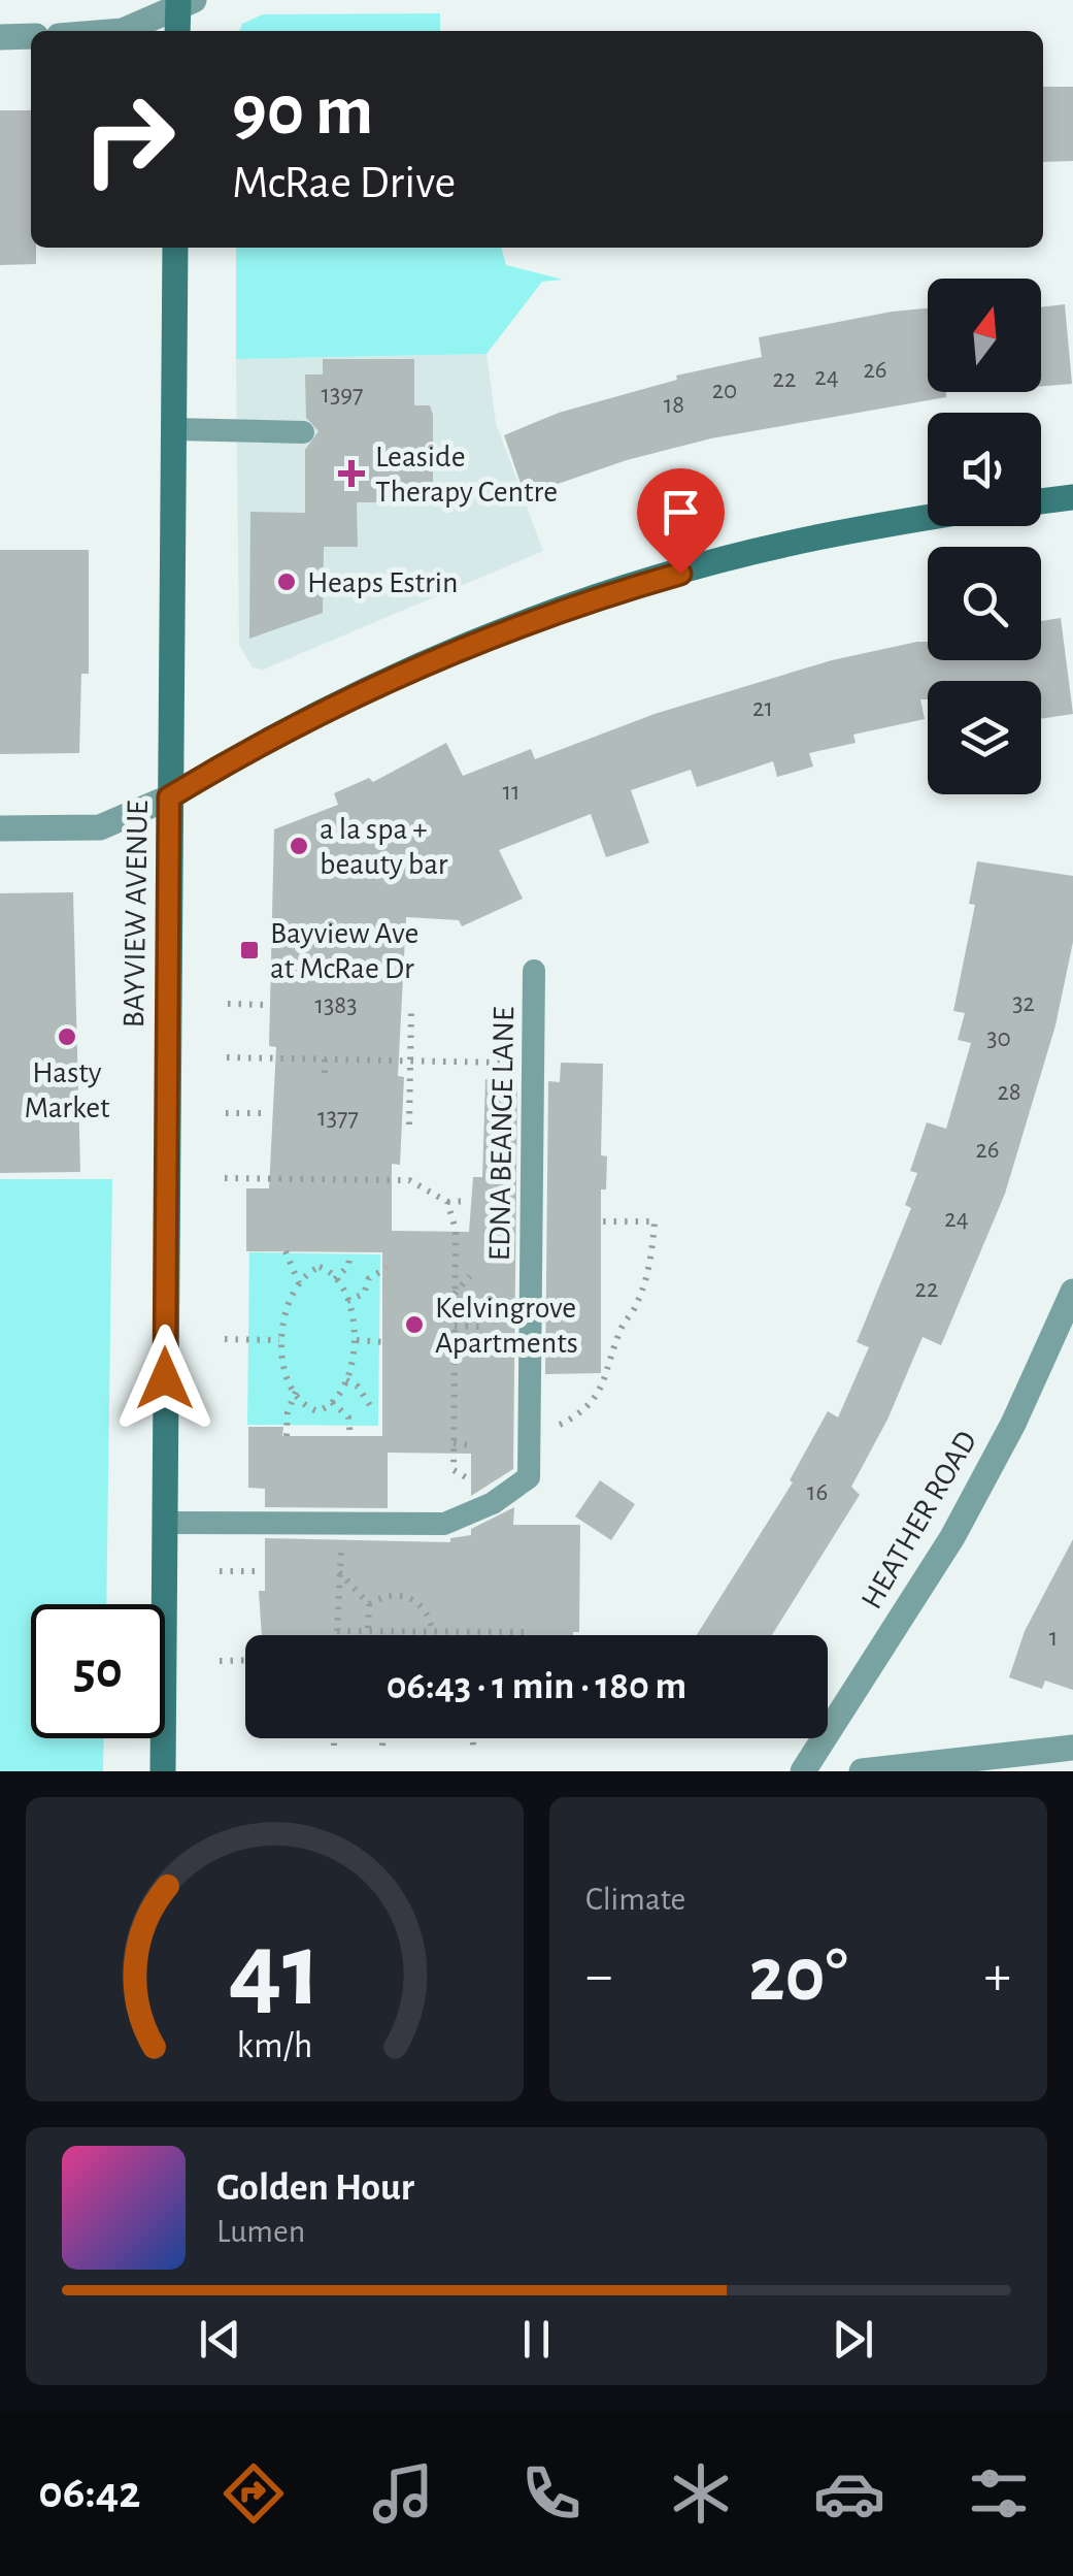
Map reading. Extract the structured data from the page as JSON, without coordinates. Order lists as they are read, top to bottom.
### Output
{
  "streets": {
    "main road": ["BAYVIEW AVENUE"],
    "street": ["HEATHER ROAD"],
    "lane": ["EDNA BEANGE LANE"]
  },
  "crossings": [
    ["BAYVIEW AVENUE", "EDNA BEANGE LANE"]
  ],
  "places": {
    "health": ["Leaside Therapy Centre"],
    "other": [
      "Heaps Estrin",
      "a la spa + beauty bar",
      "Hasty Market",
      "Kelvingrove Apartments"
    ],
    "transit": ["Bayview Ave at McRae Dr"]
  },
  "house_numbers": [
    "26",
    "24",
    "22",
    "20",
    "1397",
    "18",
    "21",
    "11",
    "32",
    "1383",
    "30",
    "28",
    "1377",
    "26",
    "24",
    "22",
    "16",
    "1"
  ],
  "north": "top",
  "page": {
    "turn": ["90 m", "McRae Drive"],
    "limit": "50",
    "trip": "06:43 · 1 min · 180 m",
    "tile": "Climate",
    "heat": ["−", "20°", "+"],
    "song": ["Golden Hour", "Lumen"],
    "tabs": "06:42",
    "gauge": ["41", "km/h"]
  }
}
